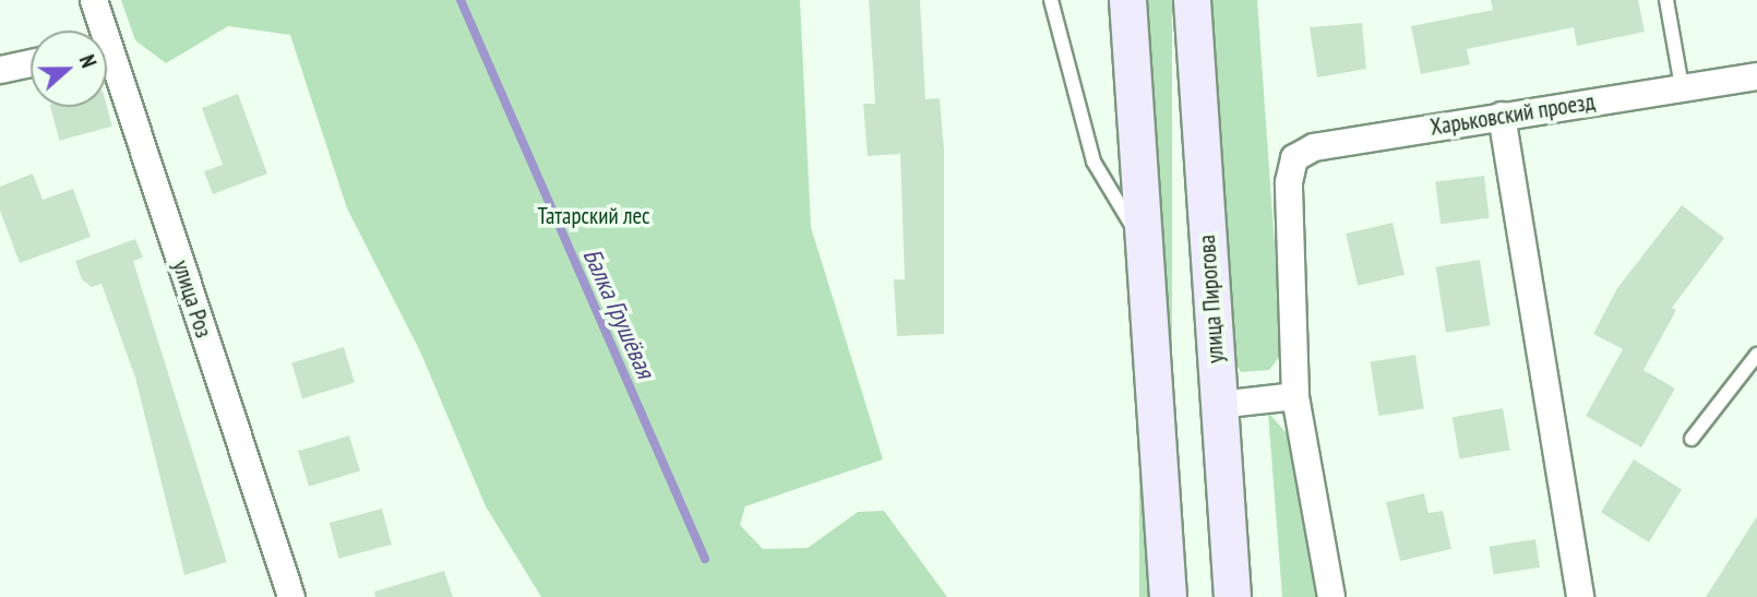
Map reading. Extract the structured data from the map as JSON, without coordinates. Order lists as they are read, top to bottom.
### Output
{
  "streets": {
    "main road": ["улица Пирогова"],
    "street": ["Харьковский проезд", "улица Роз"]
  },
  "water": ["Балка Грушёвая"],
  "parks": ["Татарский лес"],
  "north": "right"
}
